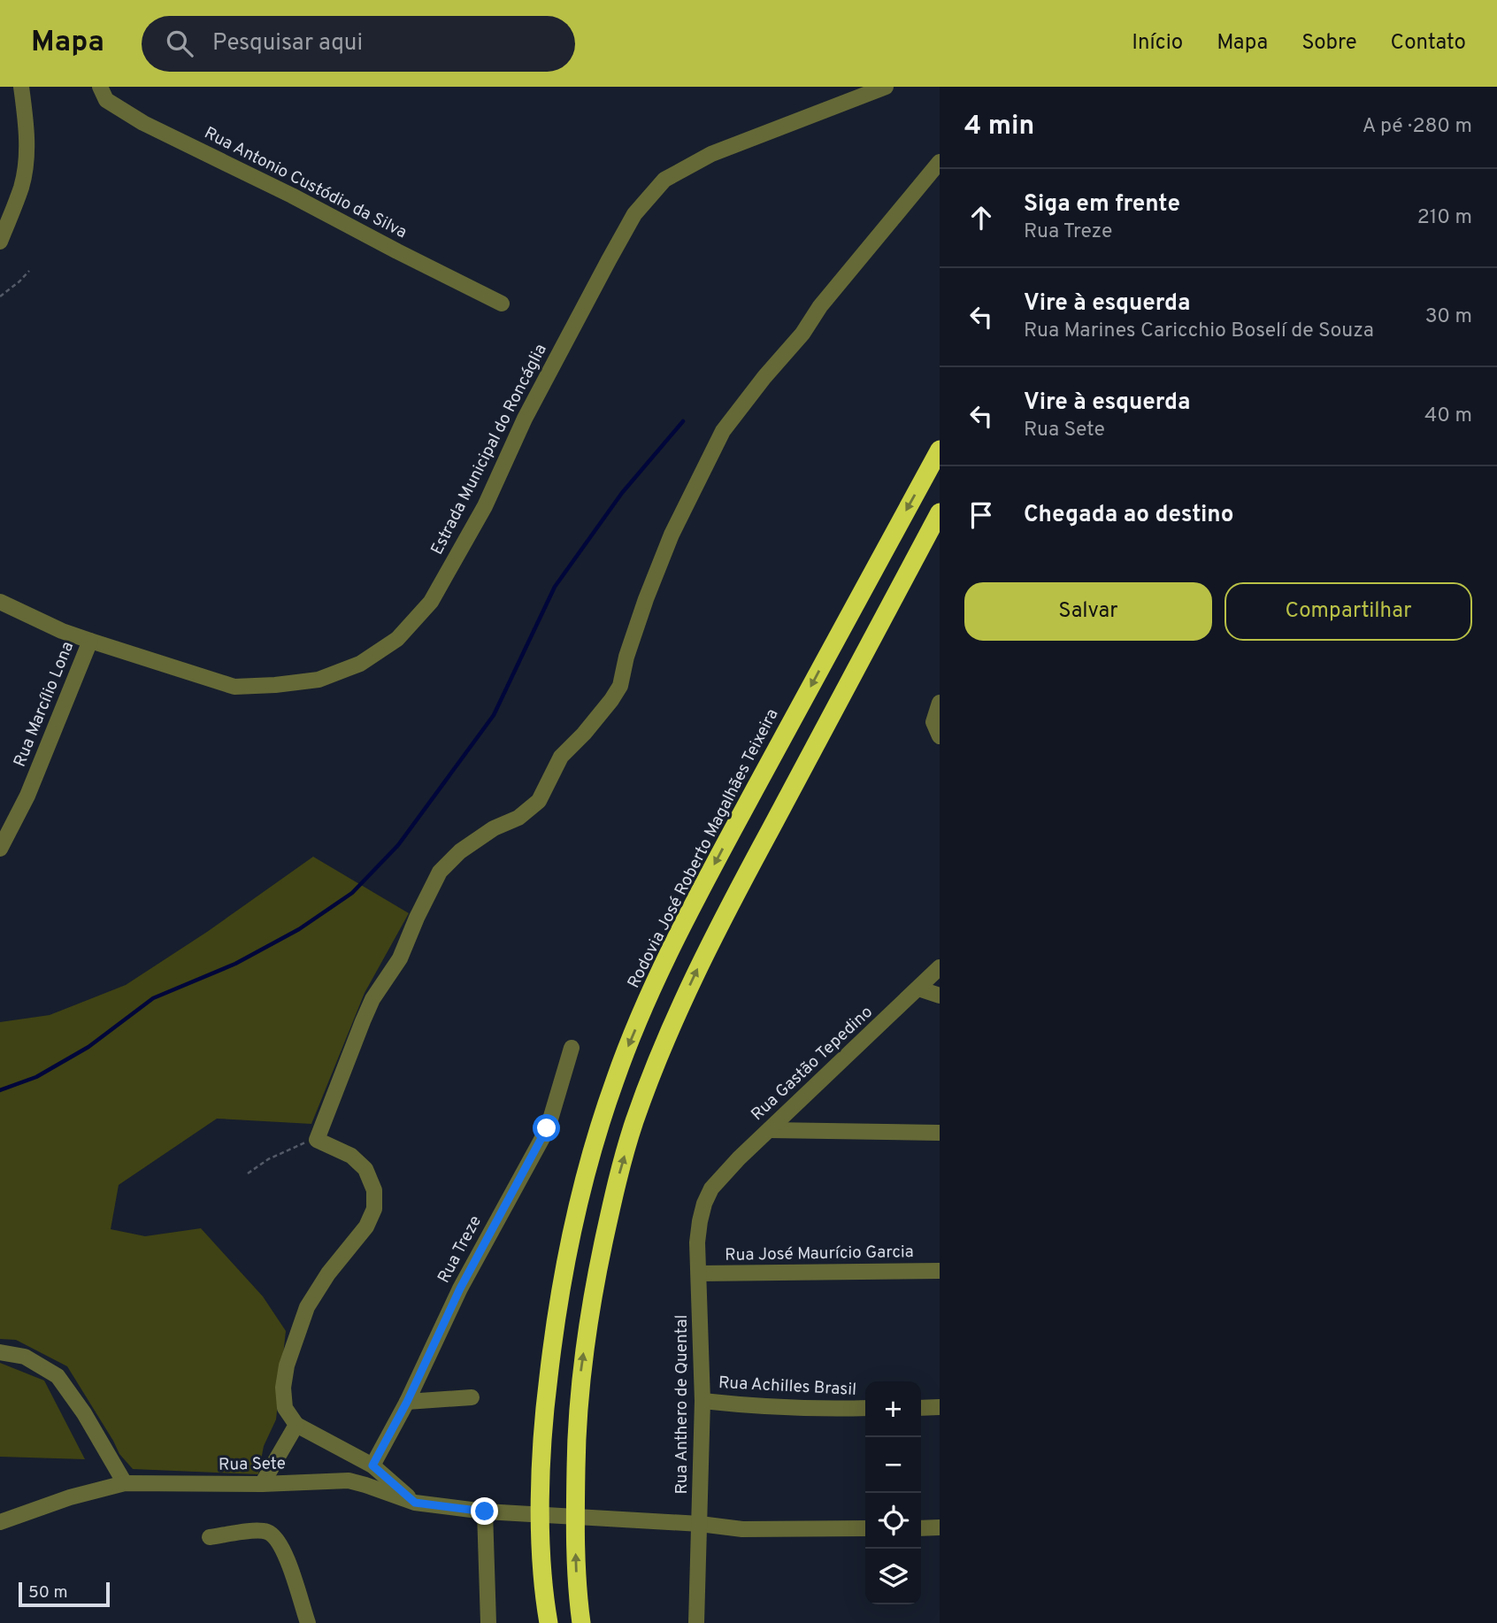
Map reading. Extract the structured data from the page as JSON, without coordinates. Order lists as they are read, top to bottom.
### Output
{
  "streets": {
    "highway": ["Rodovia José Roberto Magalhães Teixeira"],
    "street": [
      "Rua Antonio Custódio da Silva",
      "Estrada Municipal do Roncáglia",
      "Rua Marcílio Lona",
      "Rua Gastão Tepedino",
      "Rua Treze",
      "Rua José Maurício Garcia",
      "Rua Achilles Brasil",
      "Rua Anthero de Quental",
      "Rua Sete"
    ]
  },
  "crossings": [
    ["Estrada Municipal do Roncáglia", "Rua Marcílio Lona"],
    ["Rua Gastão Tepedino", "Rua Anthero de Quental"],
    ["Rua José Maurício Garcia", "Rua Anthero de Quental"],
    ["Rua Achilles Brasil", "Rua Anthero de Quental"],
    ["Rua Anthero de Quental", "Rua Sete"]
  ],
  "scale_bar": "50 m",
  "page": {
    "header": "Mapa",
    "search": "Pesquisar aqui",
    "nav": [
      "Início",
      "Mapa",
      "Sobre",
      "Contato"
    ],
    "heading": ["4 min", "A pé · 280 m"],
    "list": [
      ["Siga em frente", "Rua Treze", "210 m"],
      ["Vire à esquerda", "Rua Marines Caricchio Boselí de Souza", "30 m"],
      ["Vire à esquerda", "Rua Sete", "40 m"],
      "Chegada ao destino"
    ],
    "buttons": ["Salvar", "Compartilhar"],
    "map_buttons": ["+", "−"],
    "scale": "50 m"
  }
}
